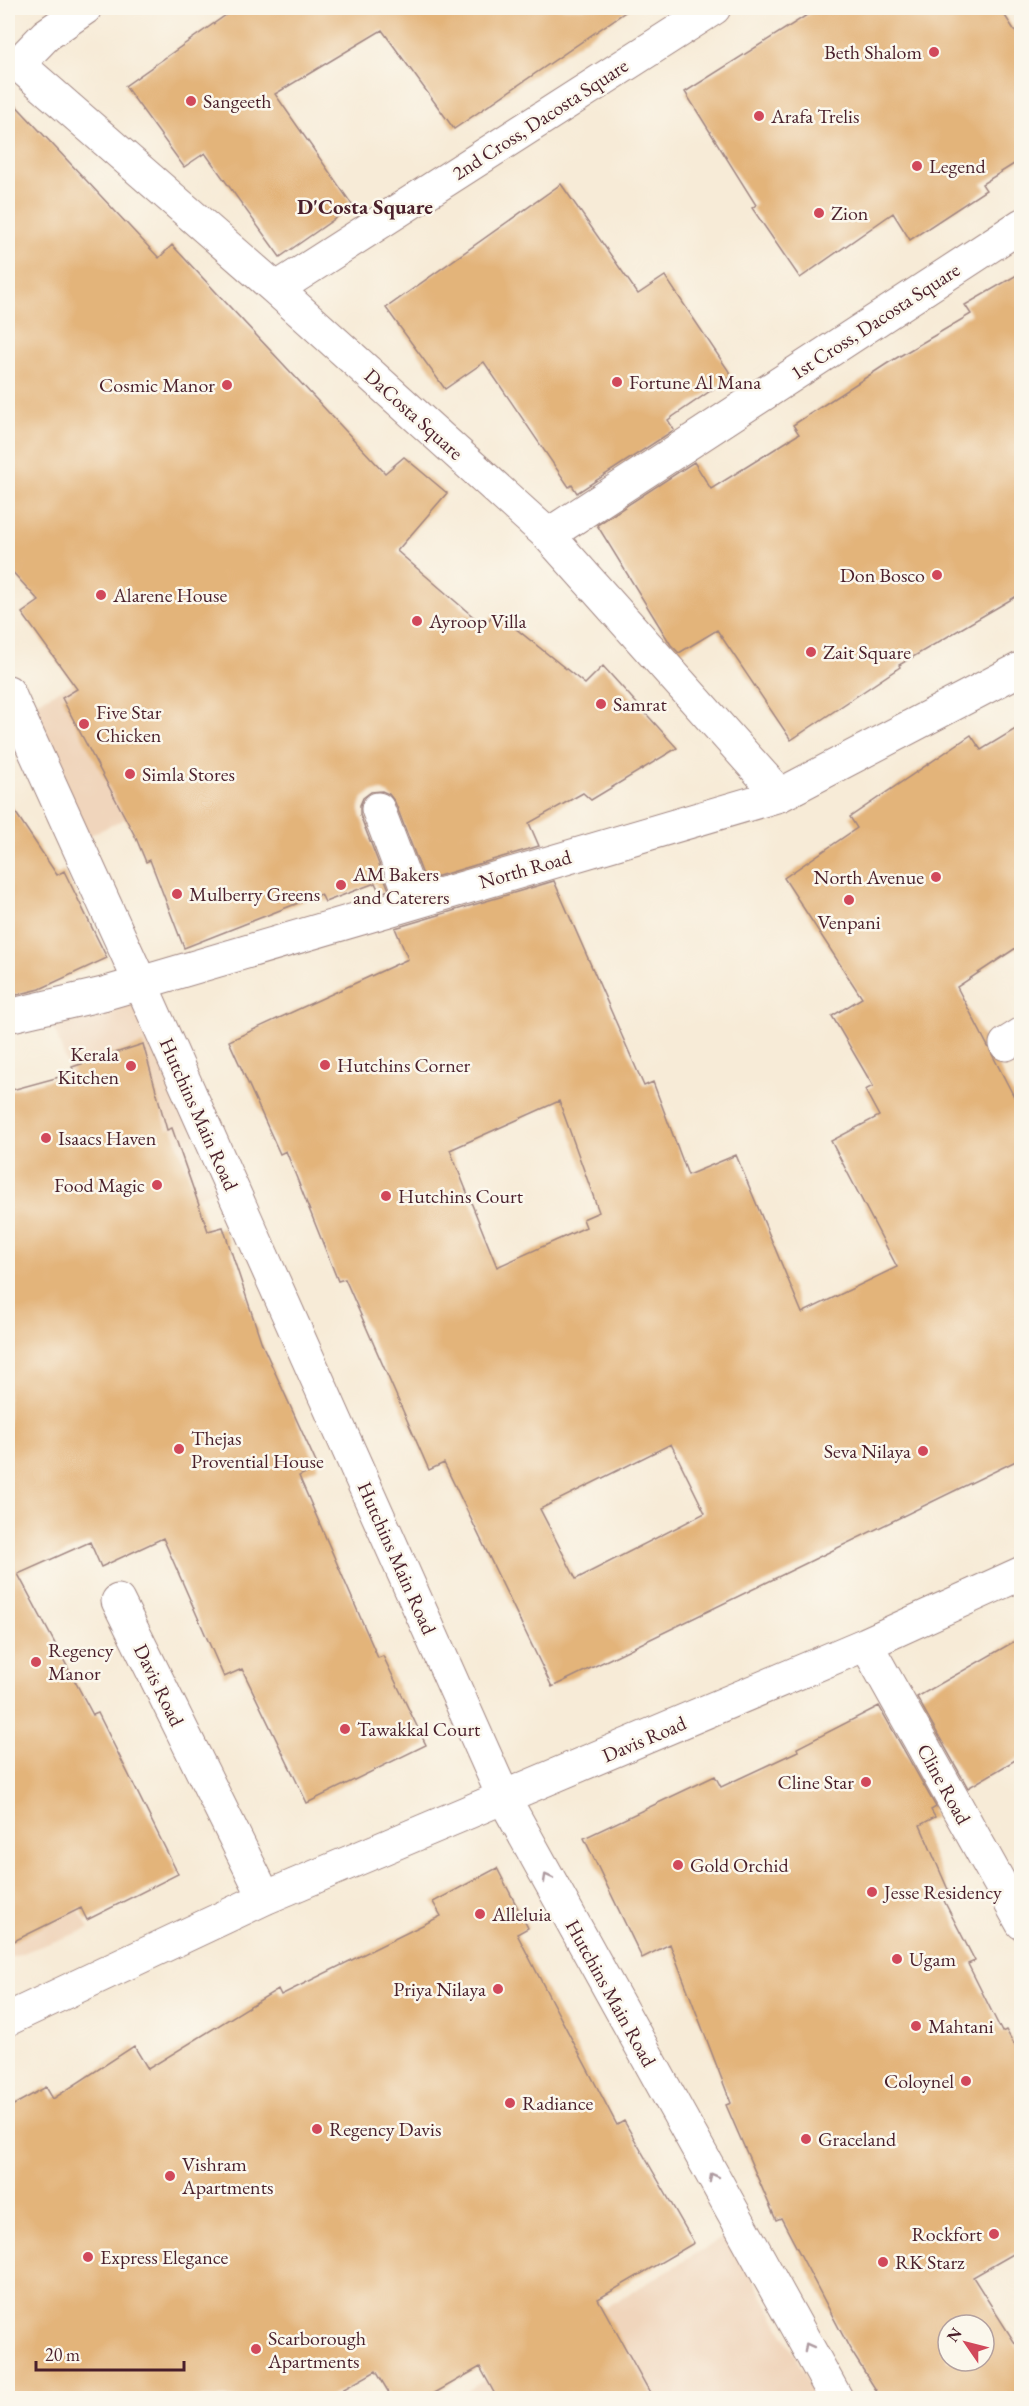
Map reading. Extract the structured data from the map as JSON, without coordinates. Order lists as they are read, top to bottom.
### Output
{
  "streets": {
    "street": [
      "2nd Cross, Dacosta Square",
      "1st Cross, Dacosta Square",
      "DaCosta Square",
      "North Road",
      "Hutchins Main Road",
      "Davis Road",
      "Cline Road"
    ]
  },
  "crossings": [
    ["2nd Cross, Dacosta Square", "DaCosta Square"],
    ["1st Cross, Dacosta Square", "DaCosta Square"],
    ["DaCosta Square", "North Road"],
    ["North Road", "Hutchins Main Road"],
    ["Hutchins Main Road", "Davis Road"],
    ["Davis Road", "Cline Road"]
  ],
  "one_way": ["Hutchins Main Road"],
  "districts": ["D'Costa Square"],
  "places": [
    "Beth Shalom",
    "Sangeeth",
    "Arafa Trelis",
    "Legend",
    "Zion",
    "Fortune Al Mana",
    "Cosmic Manor",
    "Don Bosco",
    "Alarene House",
    "Ayroop Villa",
    "Zait Square",
    "Samrat",
    "Five Star Chicken",
    "Simla Stores",
    "North Avenue",
    "AM Bakers and Caterers",
    "Mulberry Greens",
    "Venpani",
    "Hutchins Corner",
    "Kerala Kitchen",
    "Isaacs Haven",
    "Food Magic",
    "Hutchins Court",
    "Thejas Provential House",
    "Seva Nilaya",
    "Regency Manor",
    "Tawakkal Court",
    "Cline Star",
    "Gold Orchid",
    "Jesse Residency",
    "Alleluia",
    "Ugam",
    "Priya Nilaya",
    "Mahtani",
    "Coloynel",
    "Radiance",
    "Regency Davis",
    "Graceland",
    "Vishram Apartments",
    "Rockfort",
    "Express Elegance",
    "RK Starz",
    "Scarborough Apartments"
  ],
  "scale_bar": "20 m",
  "north": "top left"
}
